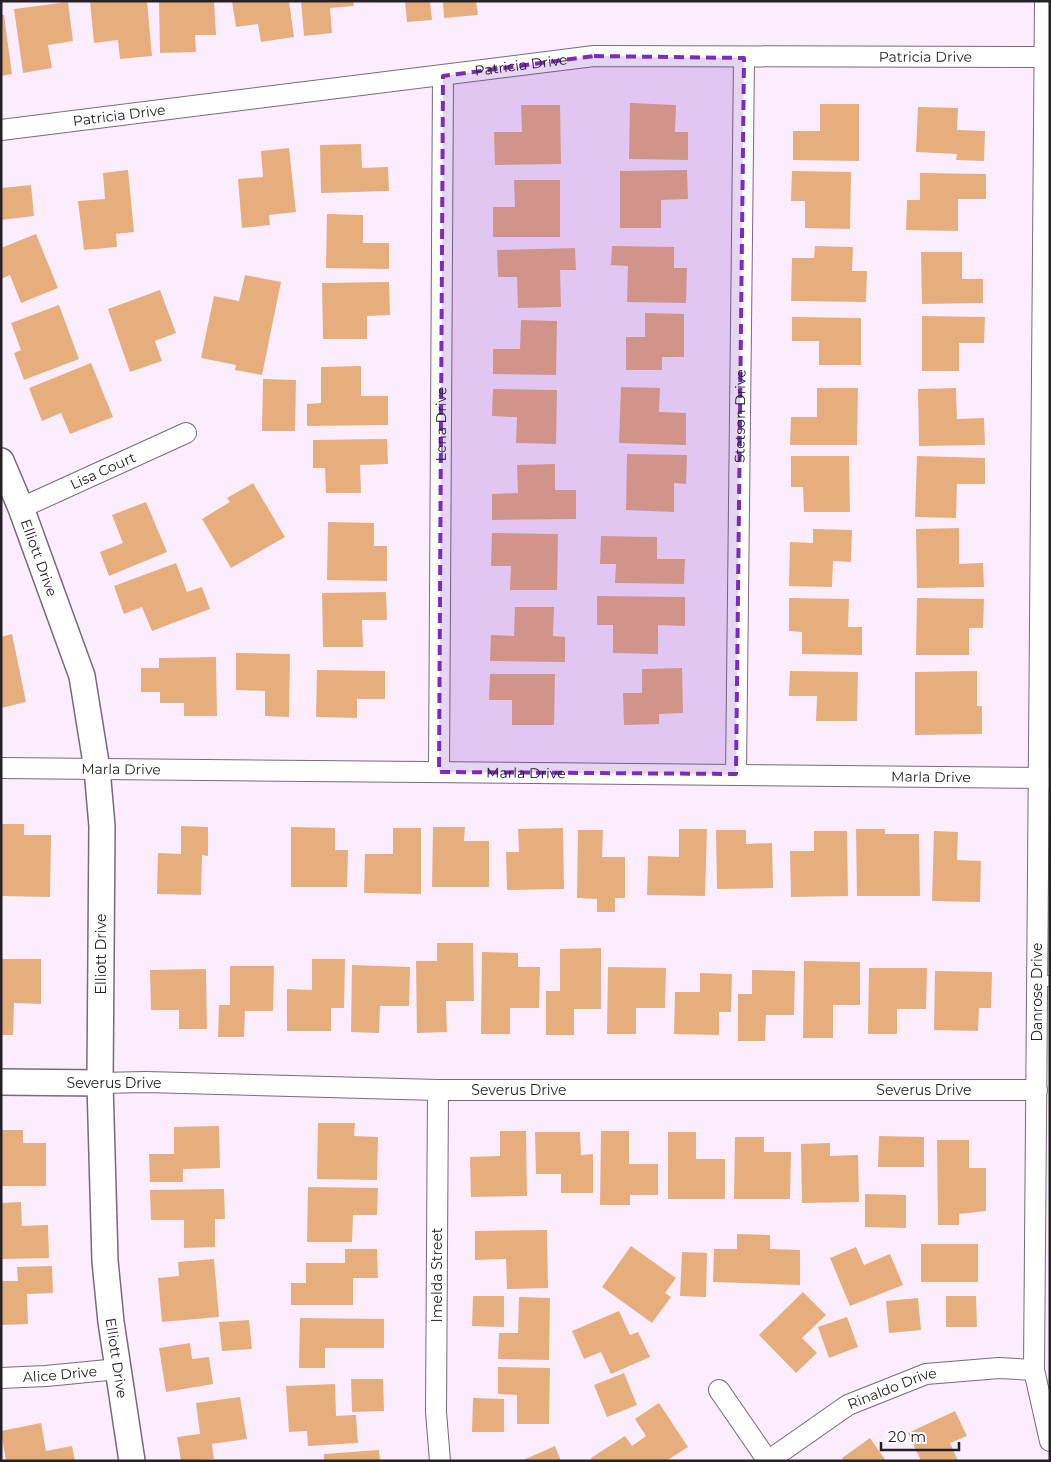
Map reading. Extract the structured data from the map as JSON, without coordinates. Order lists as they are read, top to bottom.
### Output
{
  "streets": {
    "street": [
      "Patricia Drive",
      "Stetson Drive",
      "Lena Drive",
      "Lisa Court",
      "Elliott Drive",
      "Marla Drive",
      "Danrose Drive",
      "Severus Drive",
      "Imelda Street",
      "Alice Drive",
      "Rinaldo Drive"
    ]
  },
  "crossings": [
    ["Patricia Drive", "Stetson Drive"],
    ["Patricia Drive", "Lena Drive"],
    ["Patricia Drive", "Danrose Drive"],
    ["Stetson Drive", "Marla Drive"],
    ["Lena Drive", "Marla Drive"],
    ["Lisa Court", "Elliott Drive"],
    ["Elliott Drive", "Marla Drive"],
    ["Elliott Drive", "Severus Drive"],
    ["Elliott Drive", "Alice Drive"],
    ["Marla Drive", "Danrose Drive"],
    ["Danrose Drive", "Severus Drive"],
    ["Danrose Drive", "Rinaldo Drive"],
    ["Severus Drive", "Imelda Street"]
  ],
  "scale_bar": "20 m"
}
